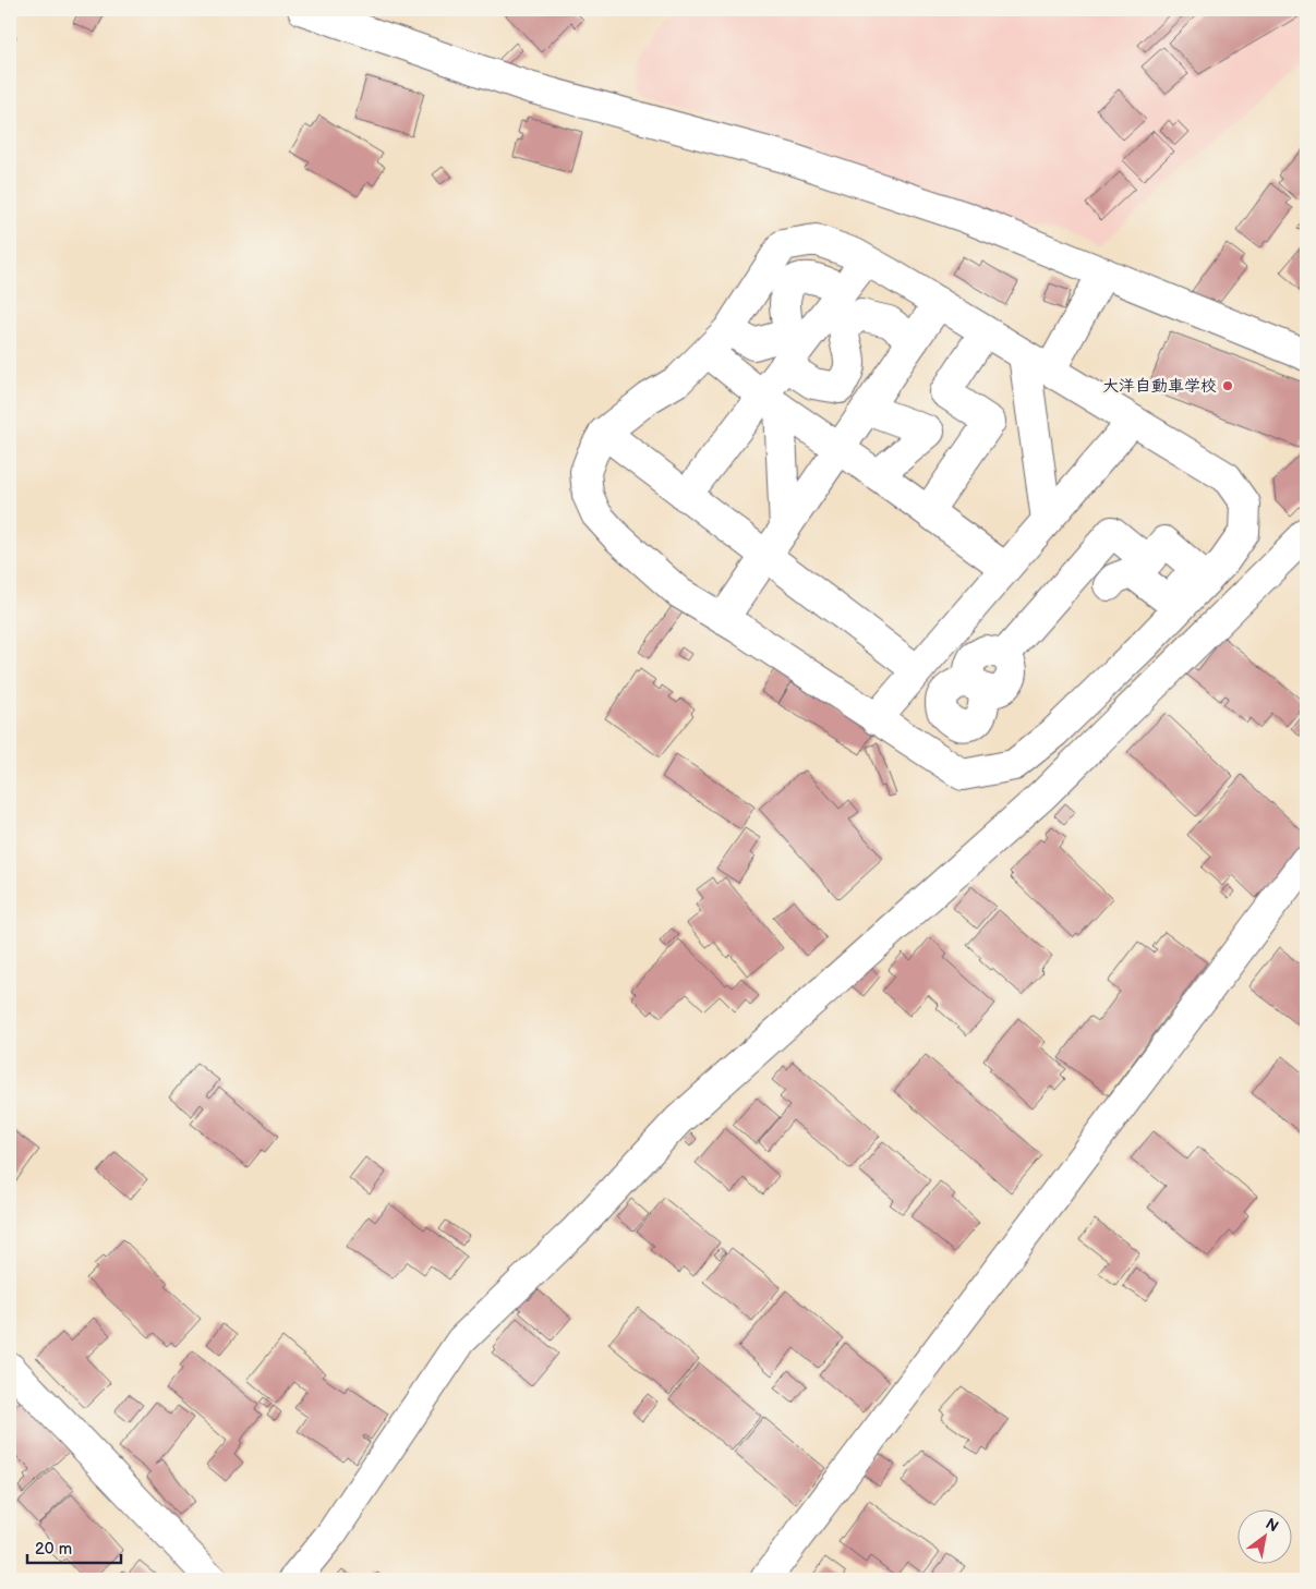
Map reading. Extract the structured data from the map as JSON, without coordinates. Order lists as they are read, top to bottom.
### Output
{
  "places": ["大洋自動車学校"],
  "scale_bar": "20 m",
  "north": "top right"
}
